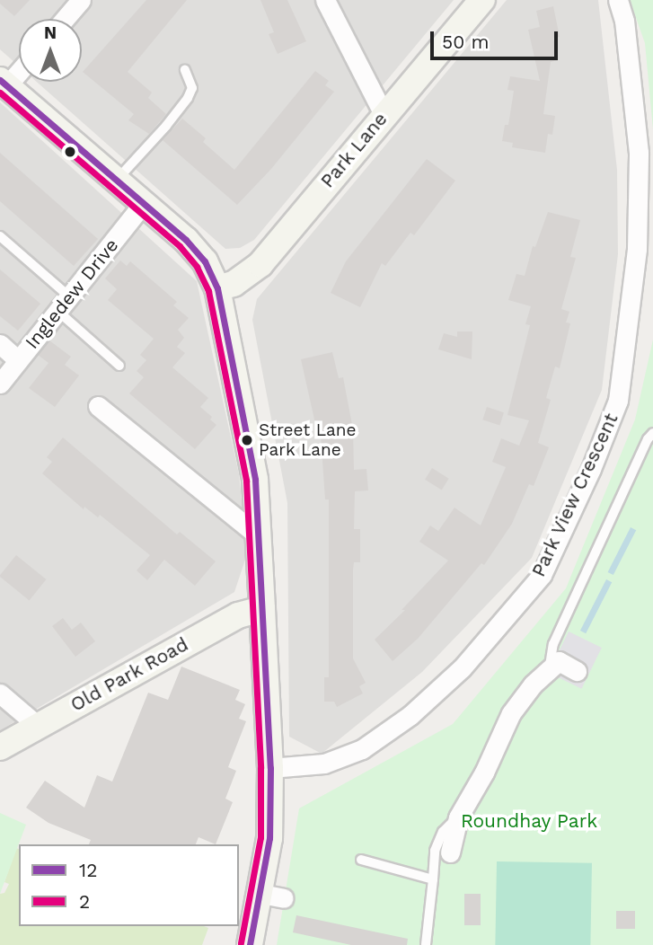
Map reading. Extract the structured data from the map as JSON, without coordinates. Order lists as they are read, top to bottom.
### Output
{
  "streets": {
    "street": [
      "Park Lane",
      "Ingledew Drive",
      "Park View Crescent",
      "Old Park Road"
    ]
  },
  "parks": ["Roundhay Park"],
  "places": ["Street Lane Park Lane"],
  "lines": ["transit line 12", "transit line 2"],
  "legend": ["12", "2"],
  "scale_bar": "50 m",
  "north": "top"
}
